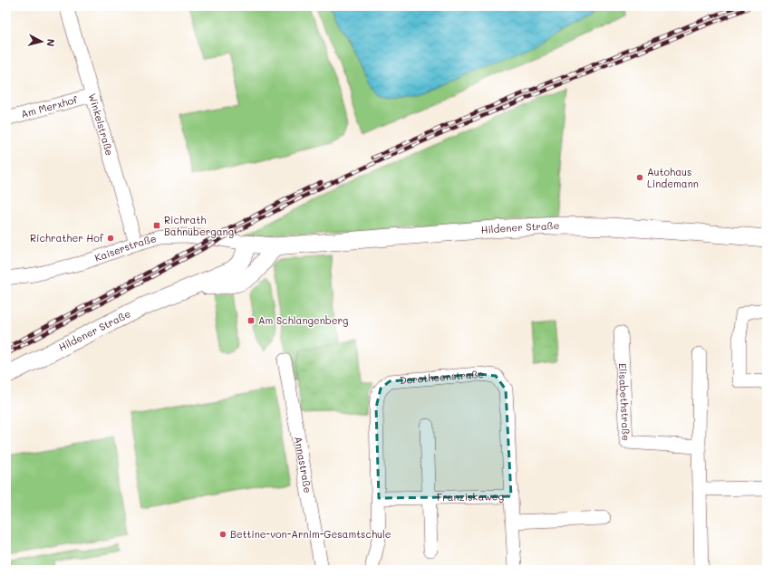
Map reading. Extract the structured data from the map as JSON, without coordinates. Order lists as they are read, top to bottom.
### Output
{
  "streets": {
    "main road": ["Hildener Straße"],
    "street": [
      "Am Merxhof",
      "Winkelstraße",
      "Kaiserstraße",
      "Dorotheenstraße",
      "Elisabethstraße",
      "Annastraße",
      "Franziskaweg"
    ]
  },
  "crossings": [
    ["Am Merxhof", "Winkelstraße"],
    ["Winkelstraße", "Kaiserstraße"],
    ["Hildener Straße", "Kaiserstraße"],
    ["Dorotheenstraße", "Franziskaweg"]
  ],
  "places": {
    "other": ["Autohaus Lindemann", "Richrather Hof", "Bettine-von-Arnim-Gesamtschule"],
    "transit": ["Richrath Bahnübergang", "Am Schlangenberg"]
  },
  "north": "right"
}
